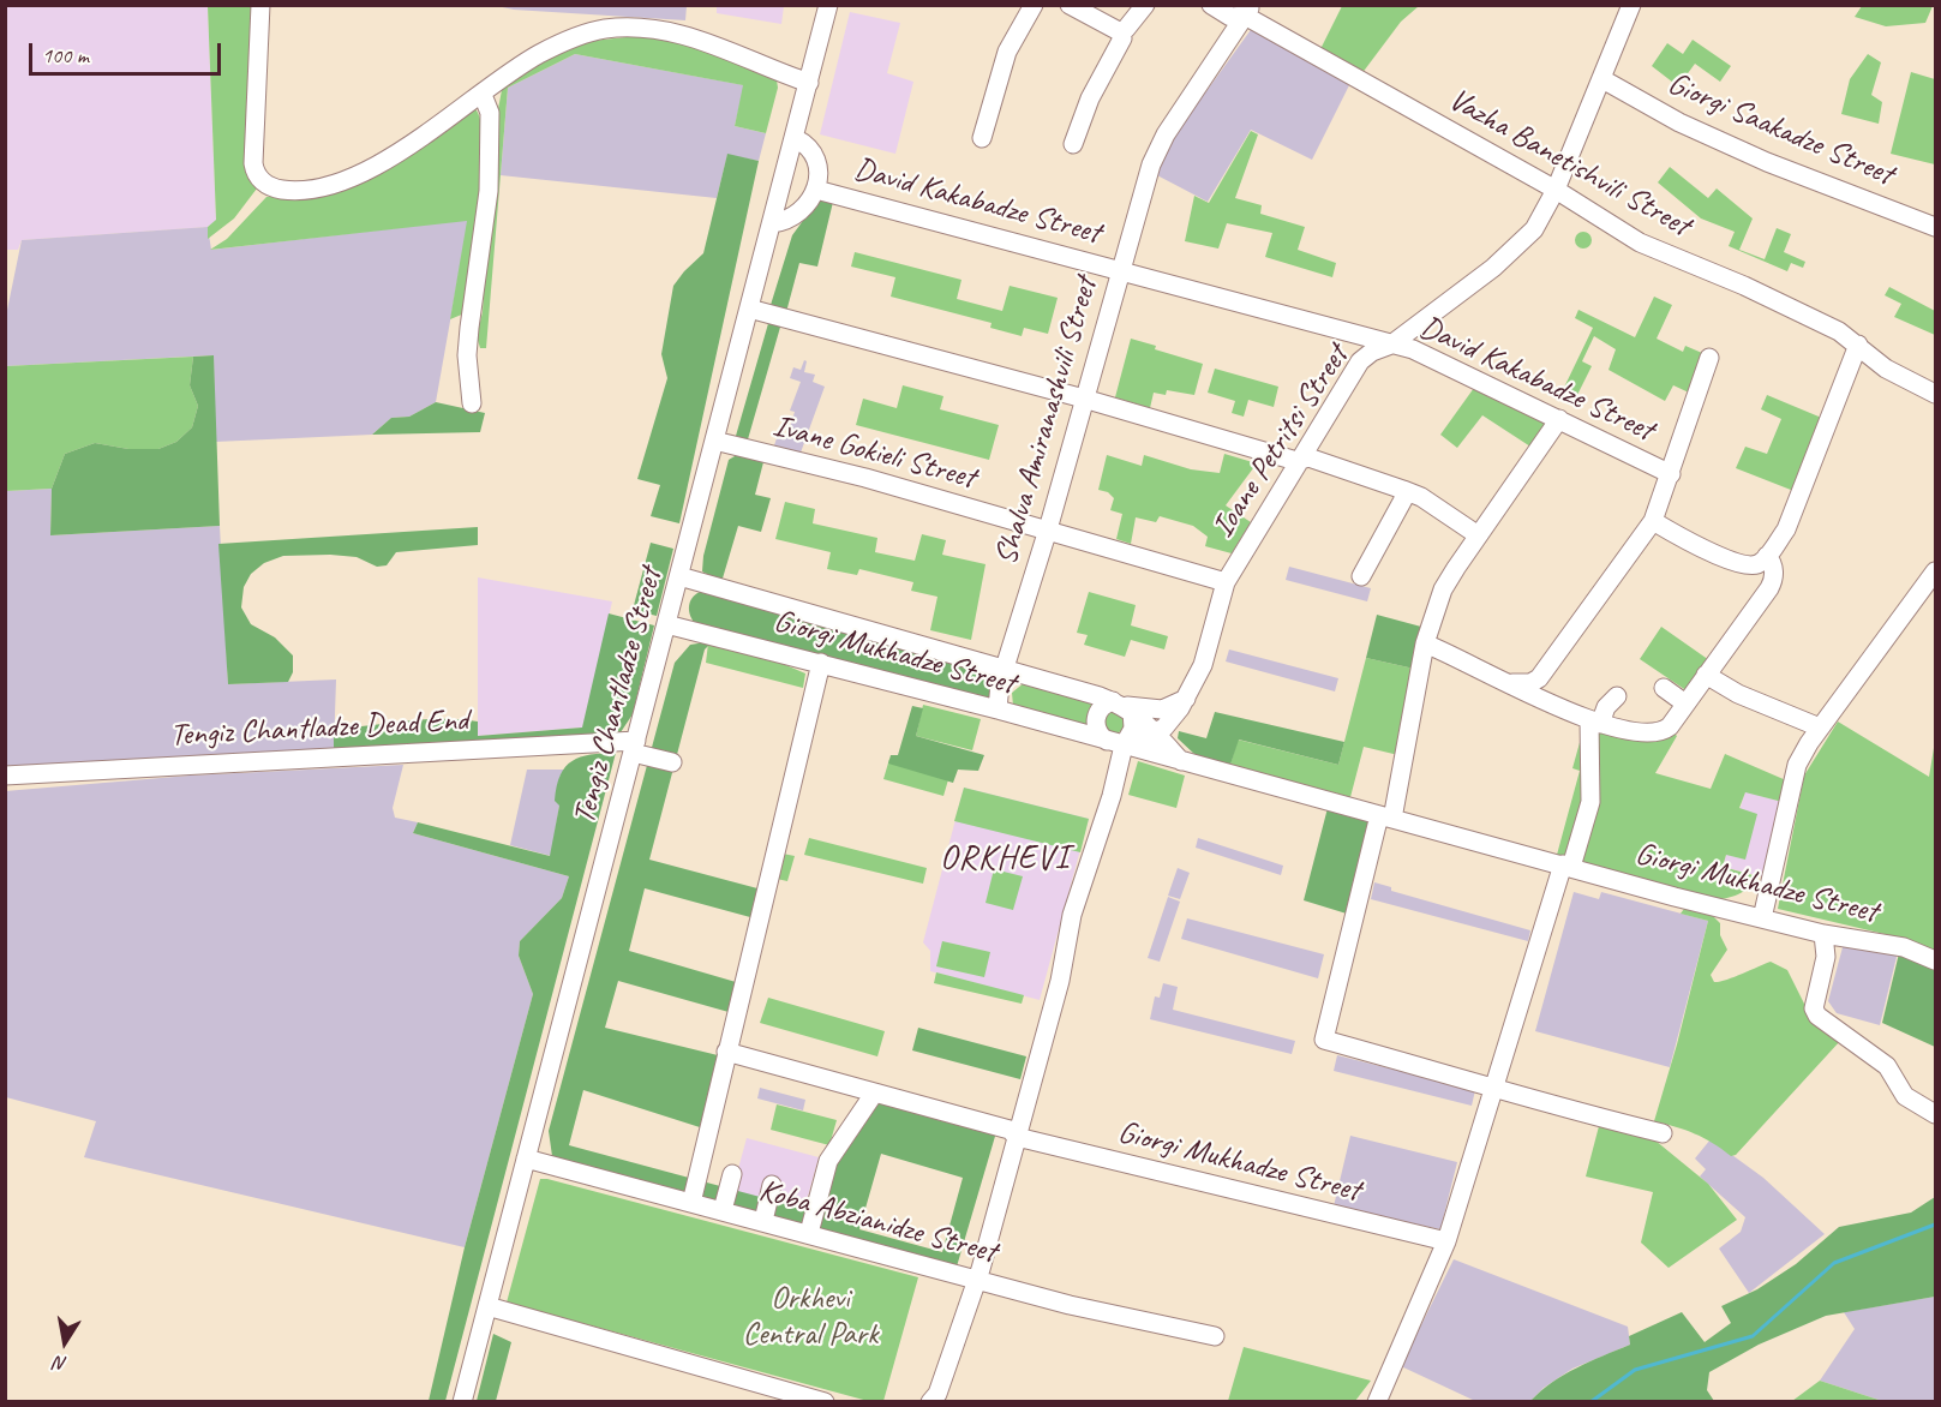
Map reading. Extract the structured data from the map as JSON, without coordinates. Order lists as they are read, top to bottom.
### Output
{
  "streets": {
    "street": [
      "Giorgi Saakadze Street",
      "Vazha Banetishvili Street",
      "David Kakabadze Street",
      "Shalva Amiranashvili Street",
      "Ioane Petritsi Street",
      "Ivane Gokieli Street",
      "Giorgi Mukhadze Street",
      "Tengiz Chantladze Street",
      "Tengiz Chantladze Dead End",
      "Koba Abzianidze Street"
    ]
  },
  "crossings": [
    ["Giorgi Saakadze Street", "Ioane Petritsi Street"],
    ["Vazha Banetishvili Street", "Shalva Amiranashvili Street"],
    ["Vazha Banetishvili Street", "Ioane Petritsi Street"],
    ["David Kakabadze Street", "Shalva Amiranashvili Street"],
    ["David Kakabadze Street", "Ioane Petritsi Street"],
    ["David Kakabadze Street", "Tengiz Chantladze Street"],
    ["Shalva Amiranashvili Street", "Ivane Gokieli Street"],
    ["Shalva Amiranashvili Street", "Giorgi Mukhadze Street"],
    ["Ioane Petritsi Street", "Ivane Gokieli Street"],
    ["Ivane Gokieli Street", "Tengiz Chantladze Street"],
    ["Giorgi Mukhadze Street", "Tengiz Chantladze Street"],
    ["Tengiz Chantladze Street", "Tengiz Chantladze Dead End"],
    ["Tengiz Chantladze Street", "Koba Abzianidze Street"]
  ],
  "districts": ["ORKHEVI"],
  "parks": ["Orkhevi Central Park"],
  "scale_bar": "100 m",
  "north": "bottom"
}
